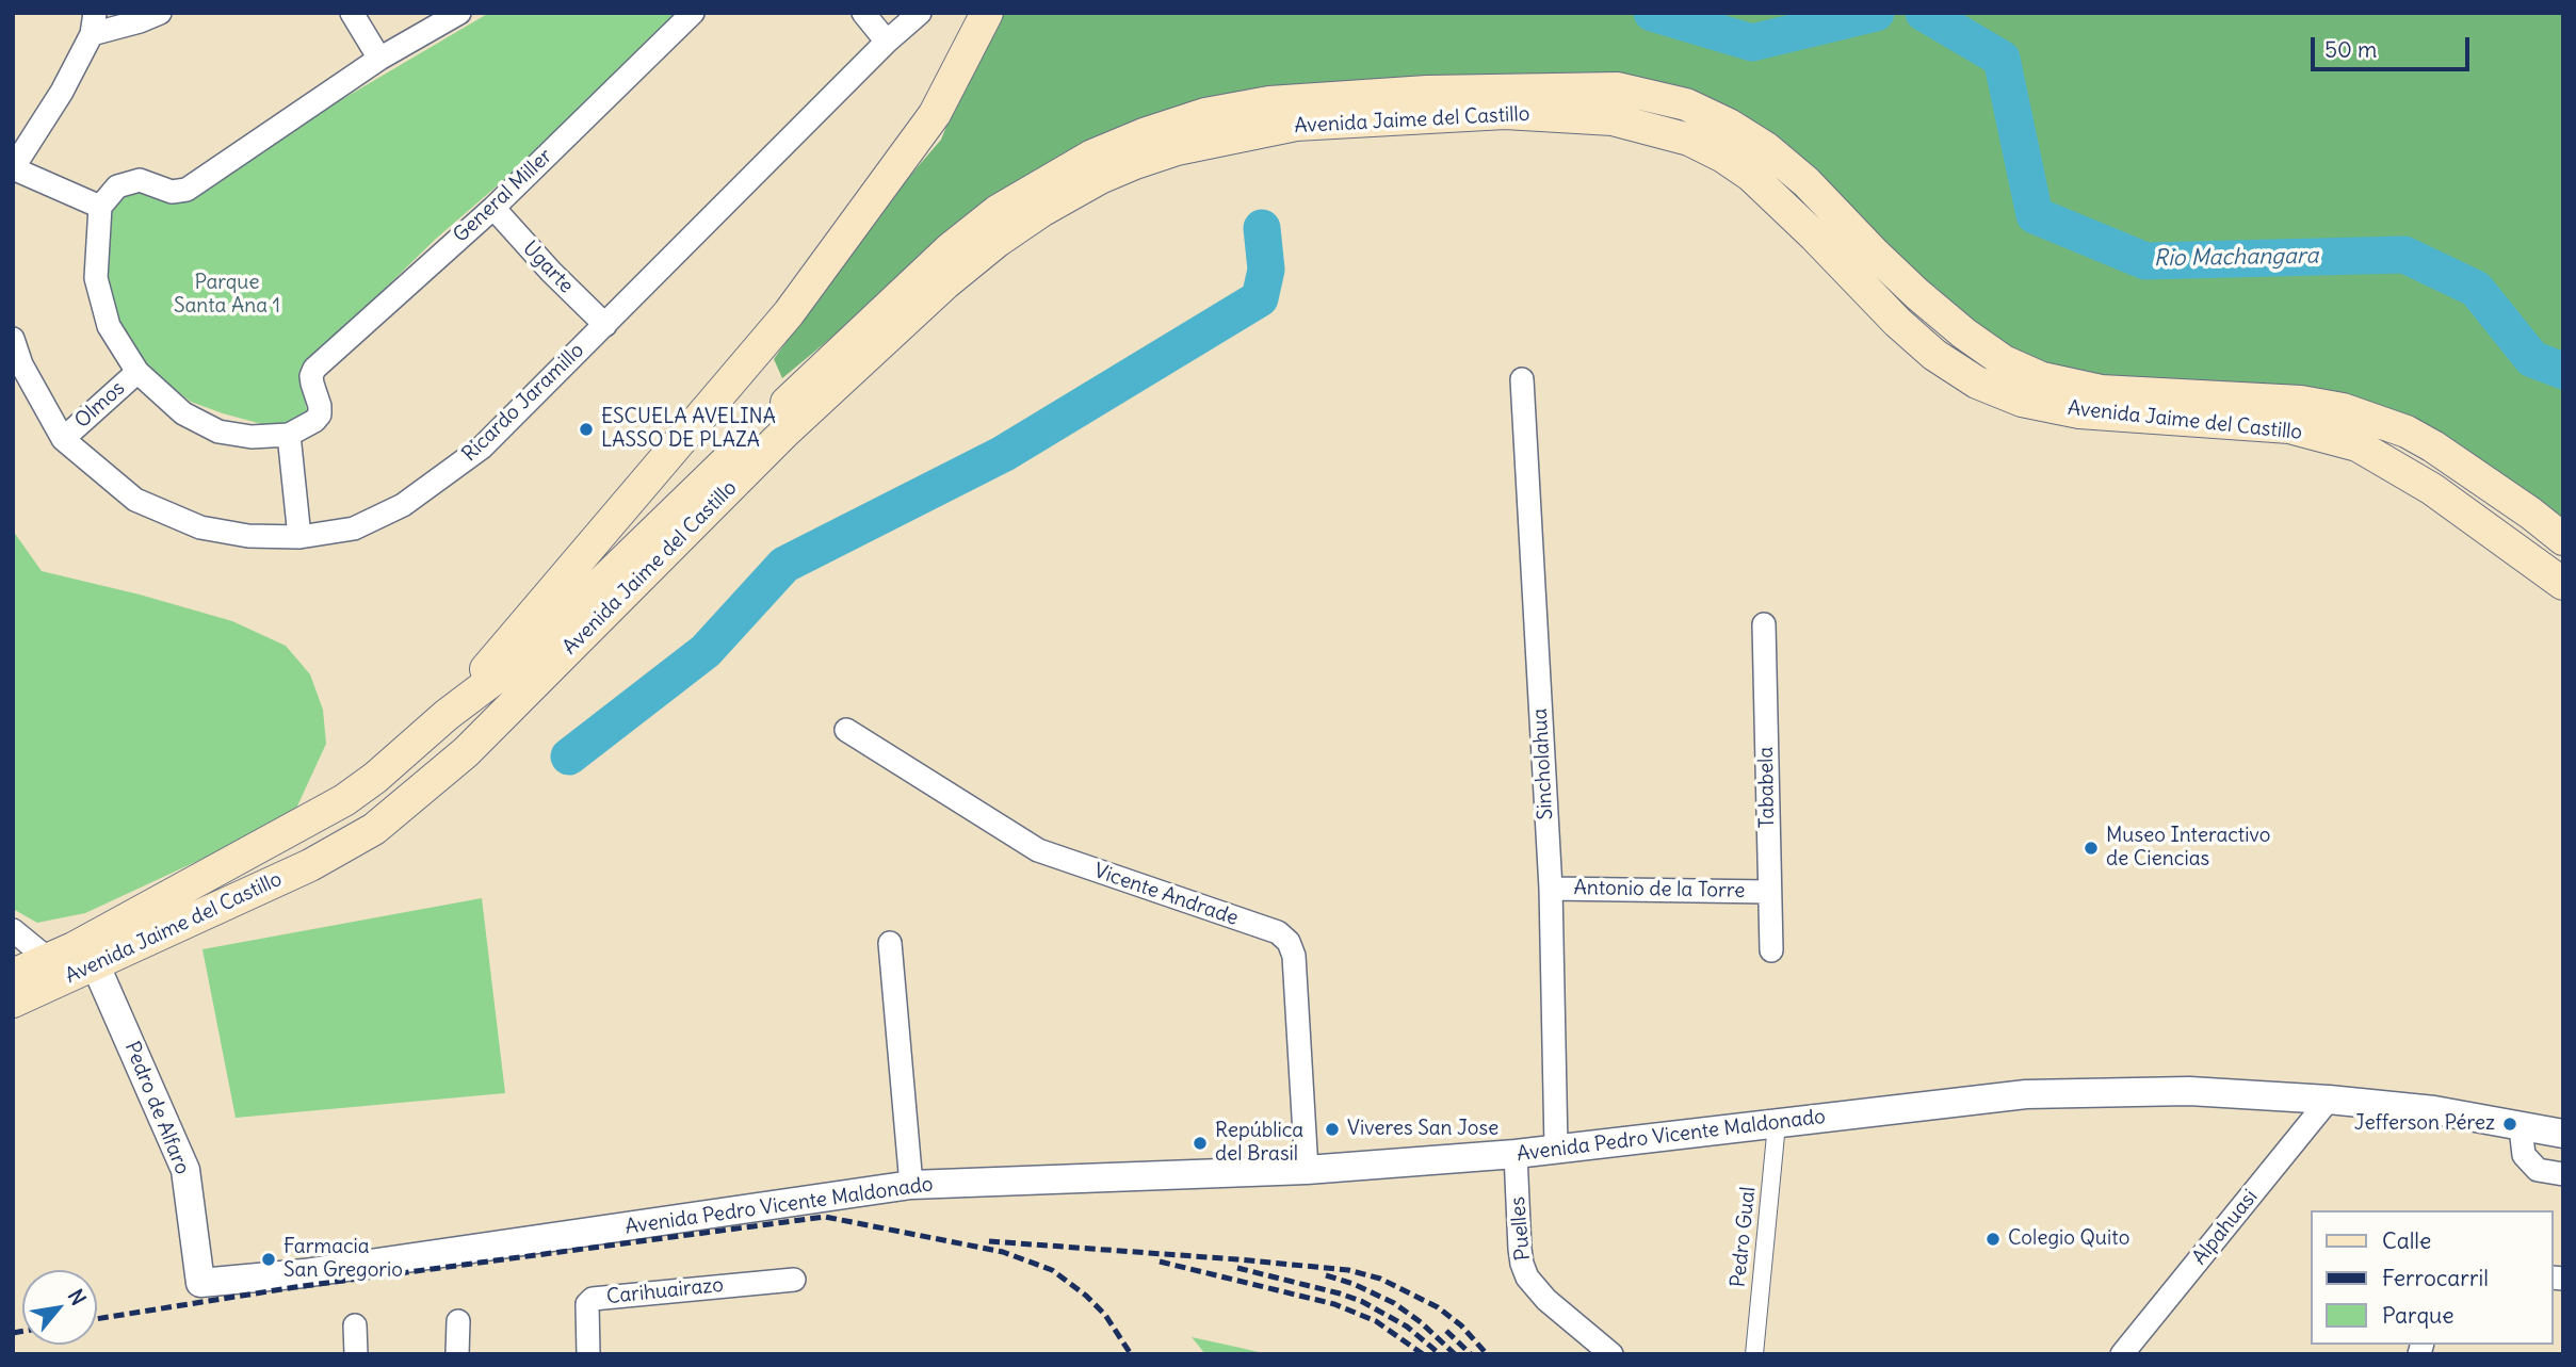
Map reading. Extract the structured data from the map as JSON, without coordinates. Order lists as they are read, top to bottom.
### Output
{
  "streets": {
    "main road": ["Avenida Jaime del Castillo"],
    "street": [
      "General Miller",
      "Ugarte",
      "Ricardo Jaramillo",
      "Olmos",
      "Sincholahua",
      "Tababela",
      "Antonio de la Torre",
      "Vicente Andrade",
      "Pedro de Alfaro",
      "Avenida Pedro Vicente Maldonado",
      "Alpahuasi",
      "Puelles",
      "Pedro Gual",
      "Carihuairazo"
    ]
  },
  "crossings": [
    ["Avenida Jaime del Castillo", "Pedro de Alfaro"],
    ["General Miller", "Ugarte"],
    ["Ugarte", "Ricardo Jaramillo"],
    ["Ricardo Jaramillo", "Olmos"],
    ["Sincholahua", "Antonio de la Torre"],
    ["Sincholahua", "Avenida Pedro Vicente Maldonado"],
    ["Tababela", "Antonio de la Torre"],
    ["Vicente Andrade", "Avenida Pedro Vicente Maldonado"],
    ["Pedro de Alfaro", "Avenida Pedro Vicente Maldonado"],
    ["Avenida Pedro Vicente Maldonado", "Alpahuasi"],
    ["Avenida Pedro Vicente Maldonado", "Puelles"],
    ["Avenida Pedro Vicente Maldonado", "Pedro Gual"]
  ],
  "water": ["Rio Machangara"],
  "parks": ["Parque Santa Ana 1"],
  "places": [
    "ESCUELA AVELINA LASSO DE PLAZA",
    "Museo Interactivo de Ciencias",
    "Jefferson Pérez",
    "Viveres San Jose",
    "República del Brasil",
    "Colegio Quito",
    "Farmacia San Gregorio"
  ],
  "legend": ["Calle", "Ferrocarril", "Parque"],
  "scale_bar": "50 m",
  "north": "top right"
}
